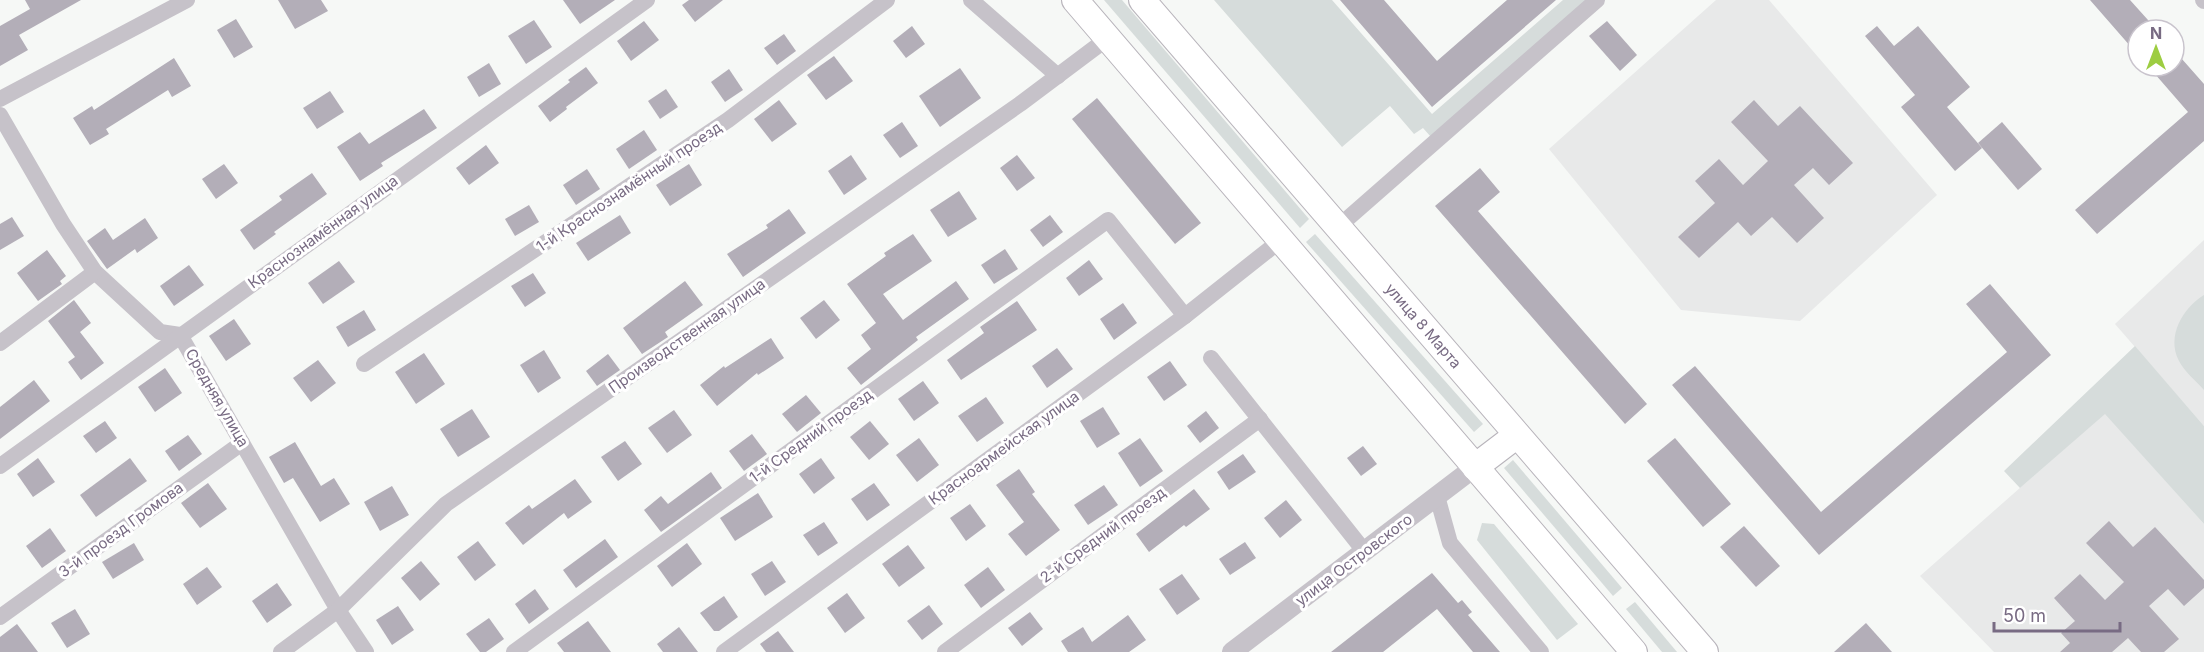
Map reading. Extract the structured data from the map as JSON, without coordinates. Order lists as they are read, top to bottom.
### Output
{
  "streets": {
    "main road": ["улица 8 Марта"],
    "street": [
      "1-й Краснознамённый проезд",
      "Краснознамённая улица",
      "Производственная улица",
      "Средняя улица",
      "1-й Средний проезд",
      "Красноармейская улица",
      "3-й проезд Громова",
      "2-й Средний проезд",
      "улица Островского"
    ]
  },
  "crossings": [
    ["Краснознамённая улица", "Средняя улица"],
    ["Производственная улица", "Средняя улица"],
    ["Средняя улица", "3-й проезд Громова"],
    ["1-й Средний проезд", "Красноармейская улица"]
  ],
  "scale_bar": "50 m",
  "north": "top"
}
